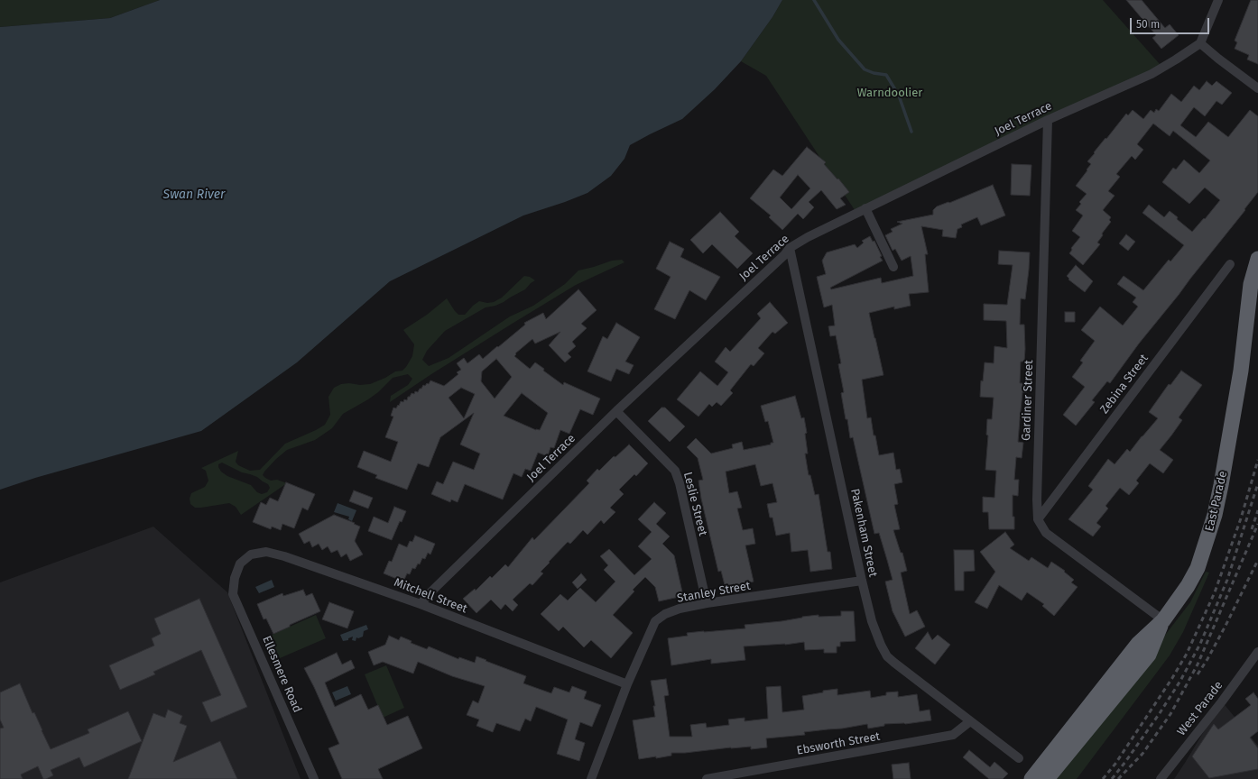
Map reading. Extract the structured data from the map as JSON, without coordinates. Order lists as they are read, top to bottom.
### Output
{
  "streets": {
    "highway": ["East Parade"],
    "street": [
      "Joel Terrace",
      "Zebina Street",
      "Gardiner Street",
      "Leslie Street",
      "Pakenham Street",
      "Stanley Street",
      "Mitchell Street",
      "Ellesmere Road",
      "West Parade",
      "Ebsworth Street"
    ]
  },
  "crossings": [
    ["Joel Terrace", "Gardiner Street"],
    ["Joel Terrace", "Leslie Street"],
    ["Joel Terrace", "Pakenham Street"],
    ["Joel Terrace", "Mitchell Street"],
    ["Zebina Street", "Gardiner Street"],
    ["Gardiner Street", "East Parade"],
    ["Leslie Street", "Stanley Street"],
    ["Pakenham Street", "Stanley Street"],
    ["Pakenham Street", "Ebsworth Street"],
    ["Stanley Street", "Mitchell Street"],
    ["Mitchell Street", "Ellesmere Road"]
  ],
  "water": ["Swan River"],
  "parks": ["Warndoolier"],
  "scale_bar": "50 m"
}
